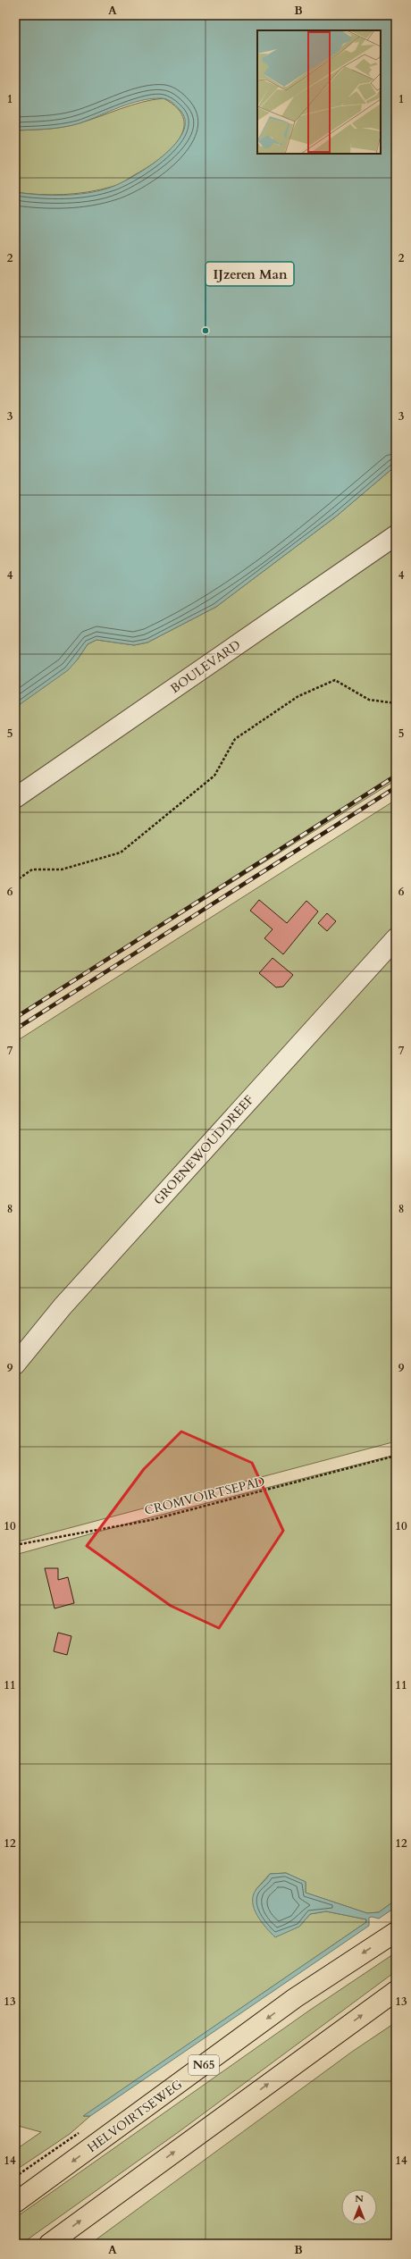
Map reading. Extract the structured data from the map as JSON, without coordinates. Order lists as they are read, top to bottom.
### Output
{
  "streets": {
    "main road": ["N65", "HELVOIRTSEWEG"],
    "street": ["BOULEVARD", "GROENEWOUDDREEF"],
    "path": ["CROMVOIRTSEPAD"]
  },
  "places": ["IJzeren Man"],
  "north": "top",
  "grid": {
    "columns": ["A", "B"],
    "rows": [
      "1",
      "2",
      "3",
      "4",
      "5",
      "6",
      "7",
      "8",
      "9",
      "10",
      "11",
      "12",
      "13",
      "14"
    ]
  }
}
